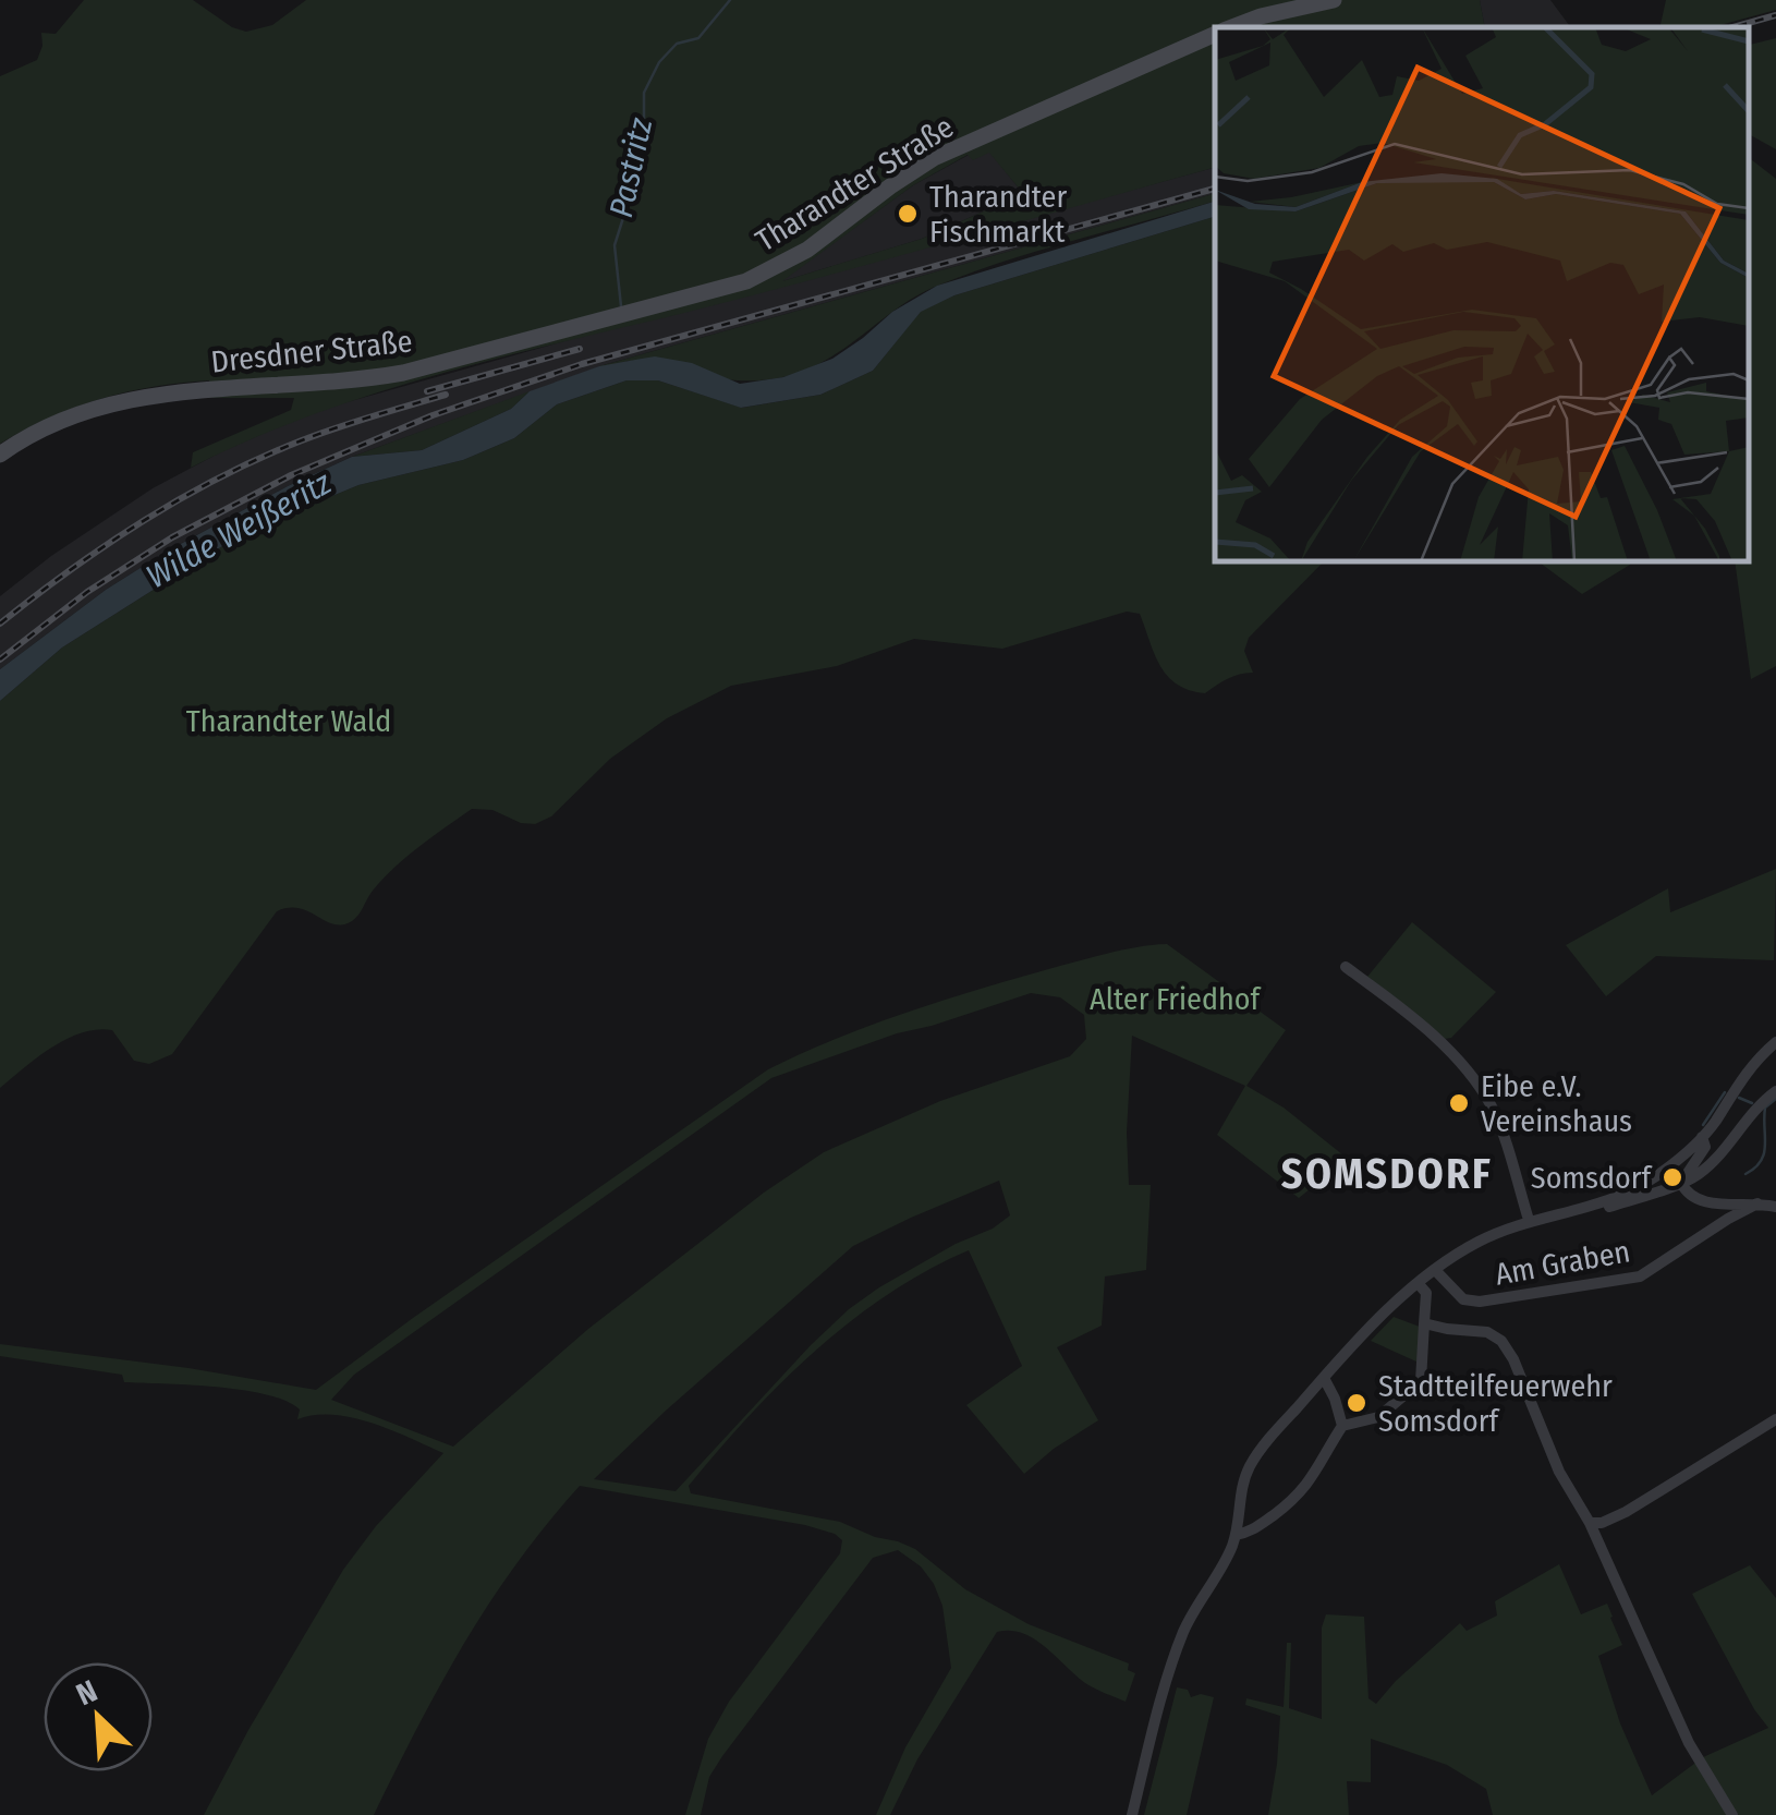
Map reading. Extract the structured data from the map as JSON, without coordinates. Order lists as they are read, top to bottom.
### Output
{
  "streets": {
    "main road": ["Tharandter Straße", "Dresdner Straße"],
    "street": ["Am Graben"]
  },
  "crossings": [
    ["Tharandter Straße", "Dresdner Straße"]
  ],
  "districts": ["SOMSDORF"],
  "water": ["Pastritz", "Wilde Weißeritz"],
  "parks": ["Tharandter Wald", "Alter Friedhof"],
  "places": [
    "Tharandter Fischmarkt",
    "Eibe e.V. Vereinshaus",
    "Somsdorf",
    "Stadtteilfeuerwehr Somsdorf"
  ],
  "north": "top left"
}
